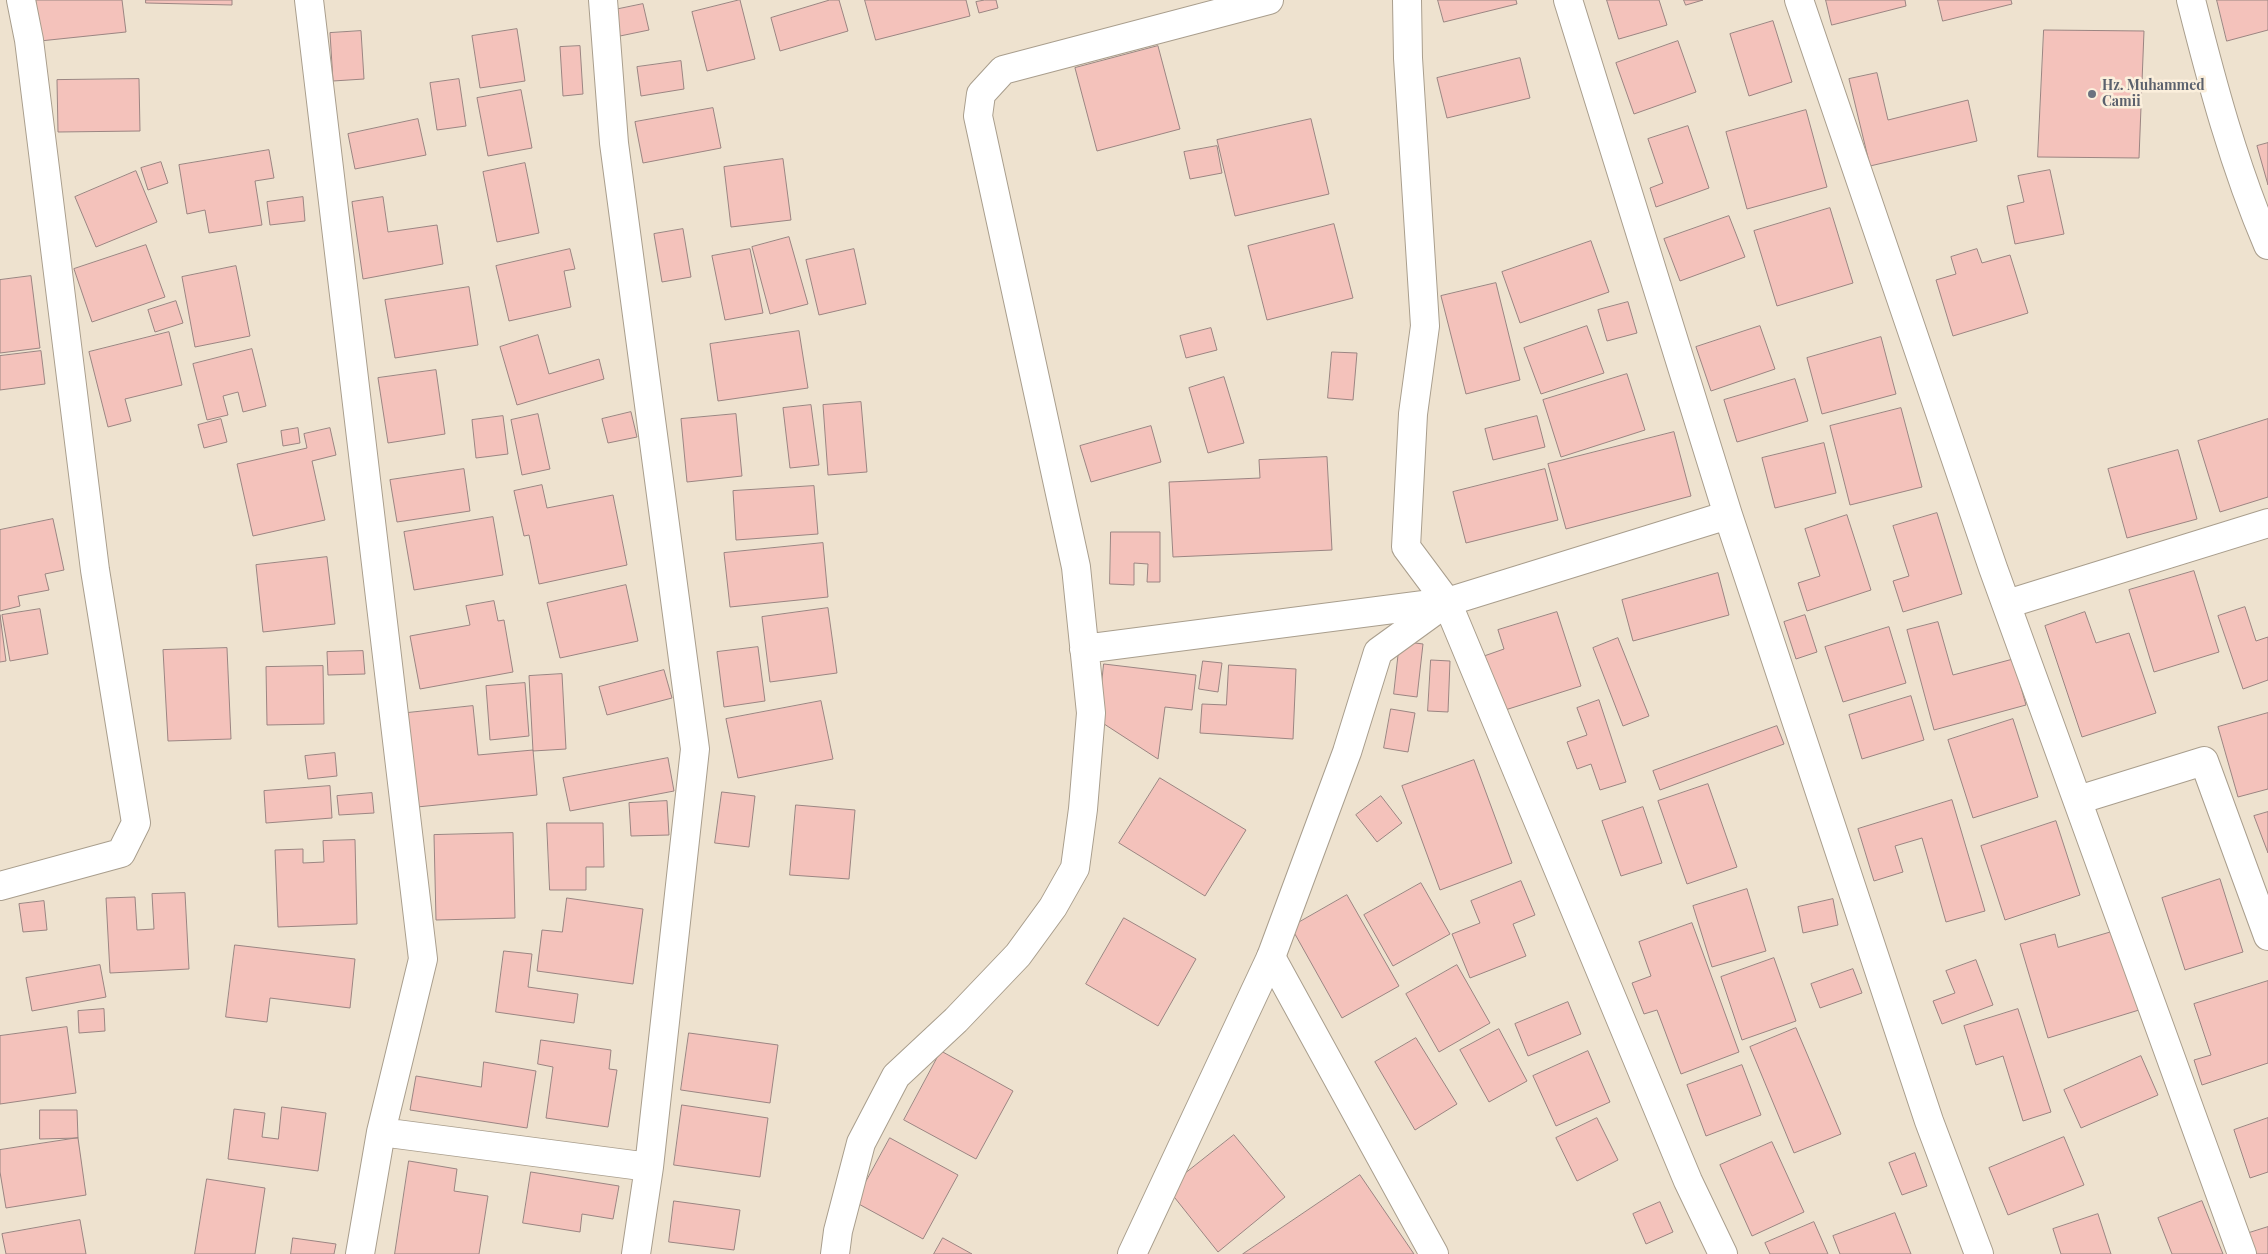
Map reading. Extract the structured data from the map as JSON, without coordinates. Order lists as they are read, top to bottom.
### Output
{
  "places": ["Hz. Muhammed Camii"]
}
